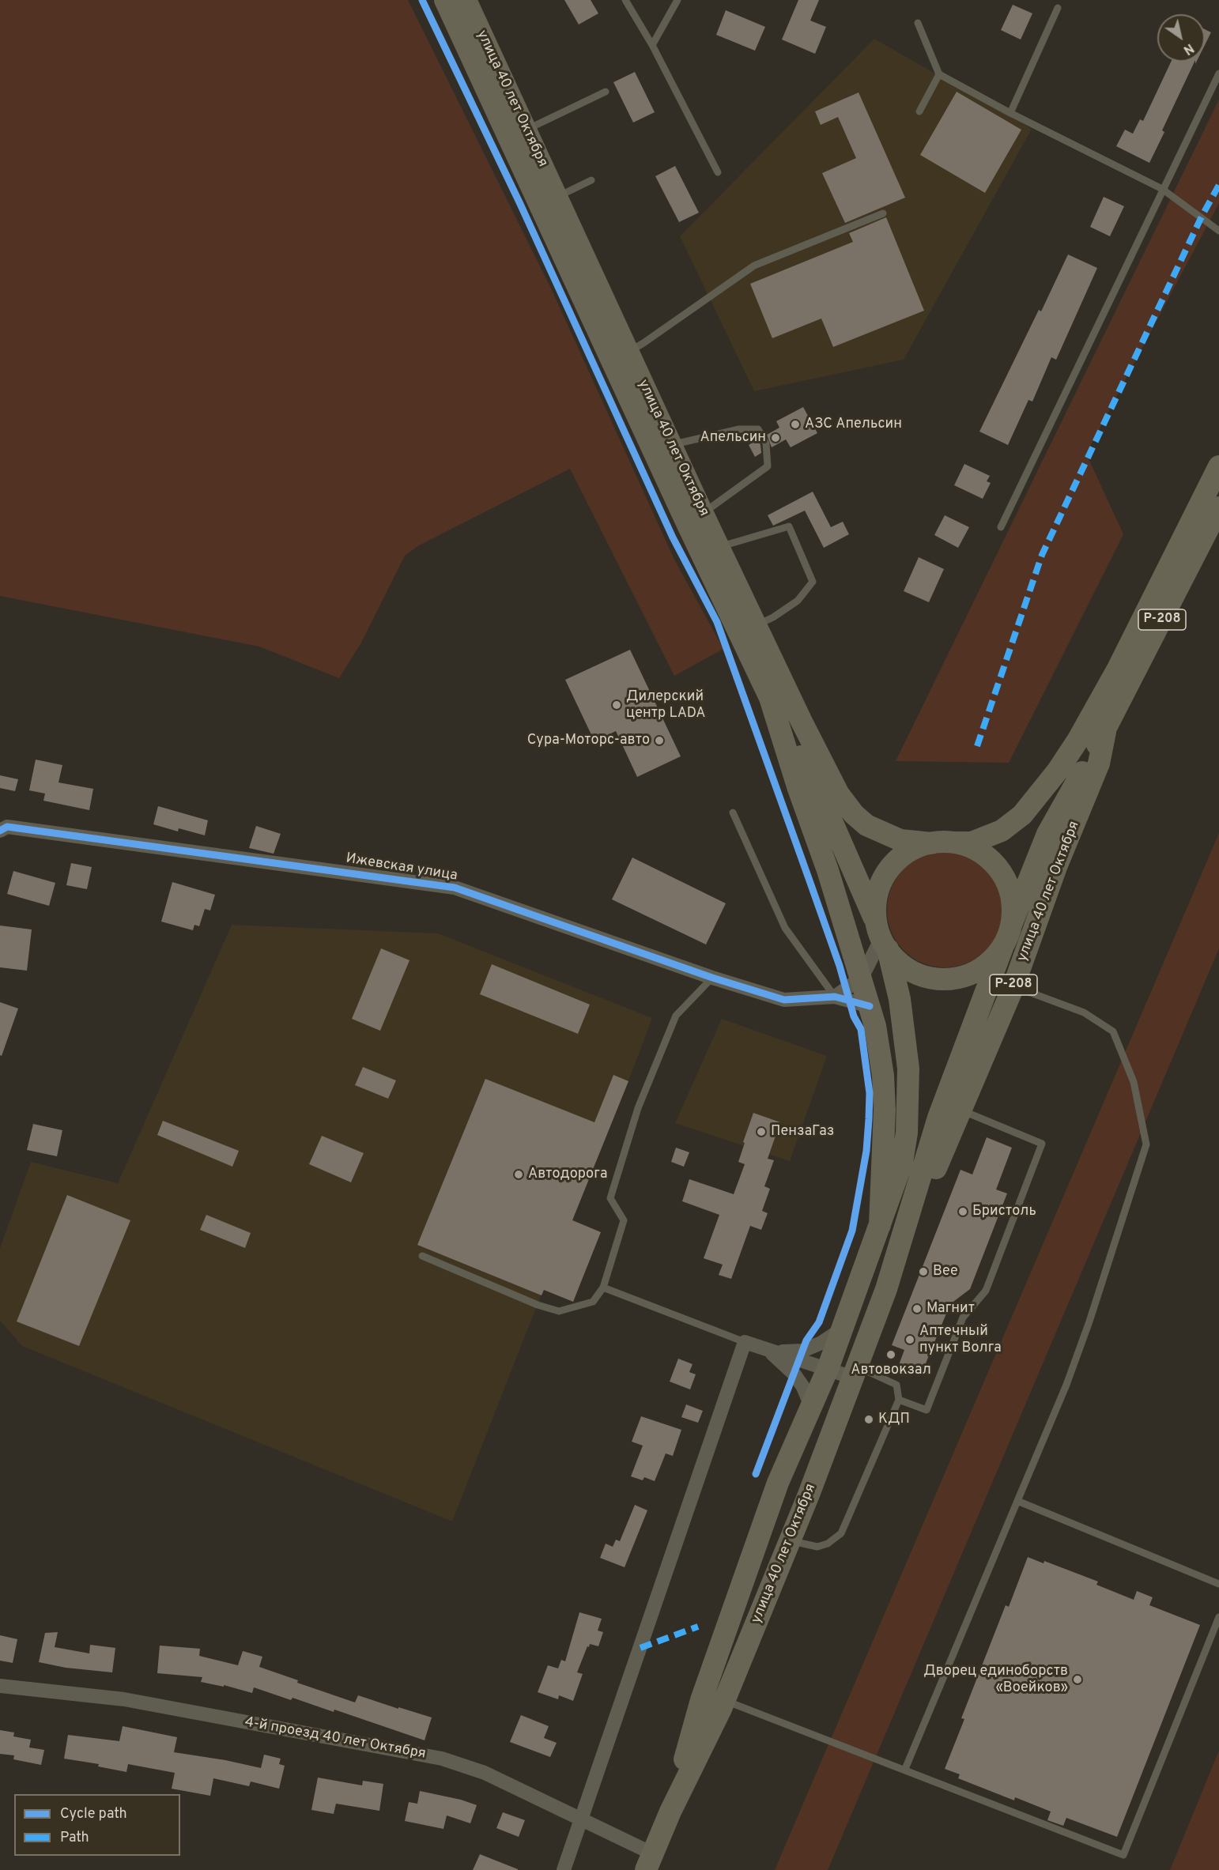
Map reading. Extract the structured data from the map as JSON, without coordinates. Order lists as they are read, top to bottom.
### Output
{
  "streets": {
    "main road": ["улица 40 лет Октября", "Р-208"],
    "street": ["Ижевская улица", "4-й проезд 40 лет Октября"]
  },
  "crossings": [
    ["улица 40 лет Октября", "Ижевская улица"],
    ["улица 40 лет Октября", "4-й проезд 40 лет Октября"]
  ],
  "places": [
    "АЗС Апельсин",
    "Апельсин",
    "Дилерский центр LADA",
    "Сура-Моторс-авто",
    "ПензаГаз",
    "Автодорога",
    "Бристоль",
    "Bee",
    "Магнит",
    "Аптечный пункт Волга",
    "Автовокзал",
    "КДП",
    "Дворец единоборств «Воейков»"
  ],
  "legend": ["Cycle path", "Path"],
  "north": "bottom right"
}
